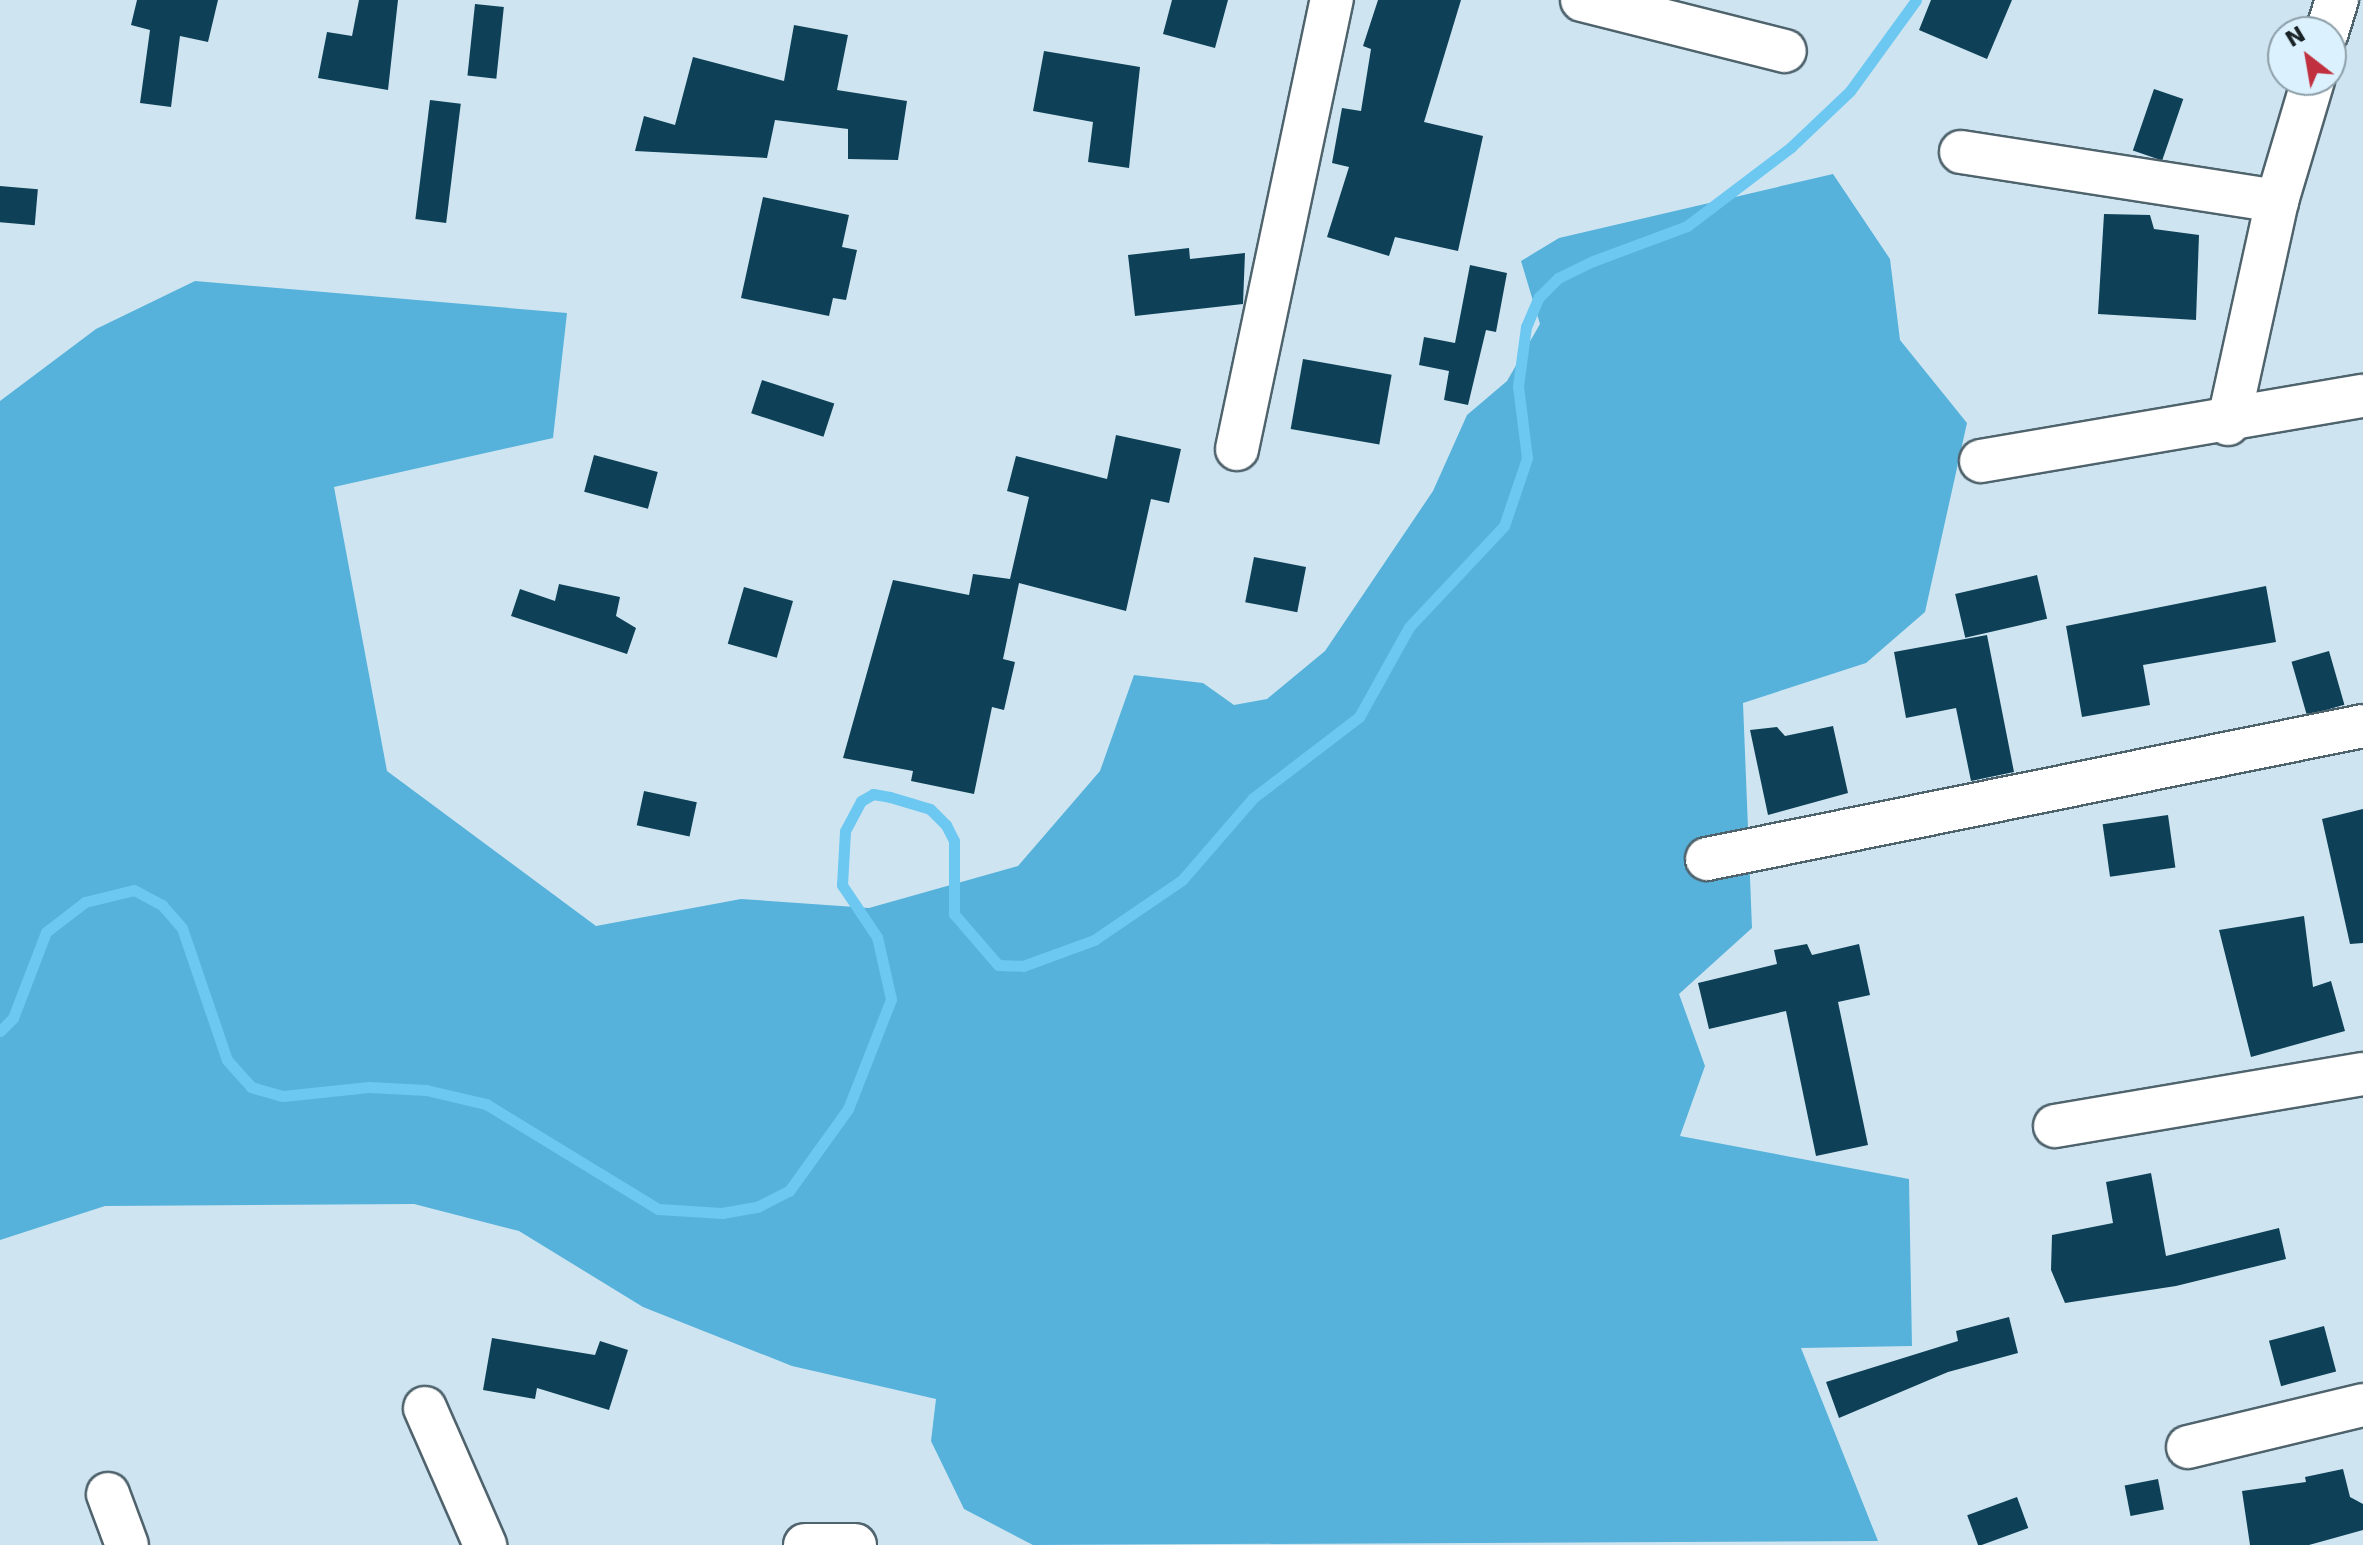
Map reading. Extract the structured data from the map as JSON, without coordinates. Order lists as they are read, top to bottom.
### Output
{
  "north": "top left"
}
